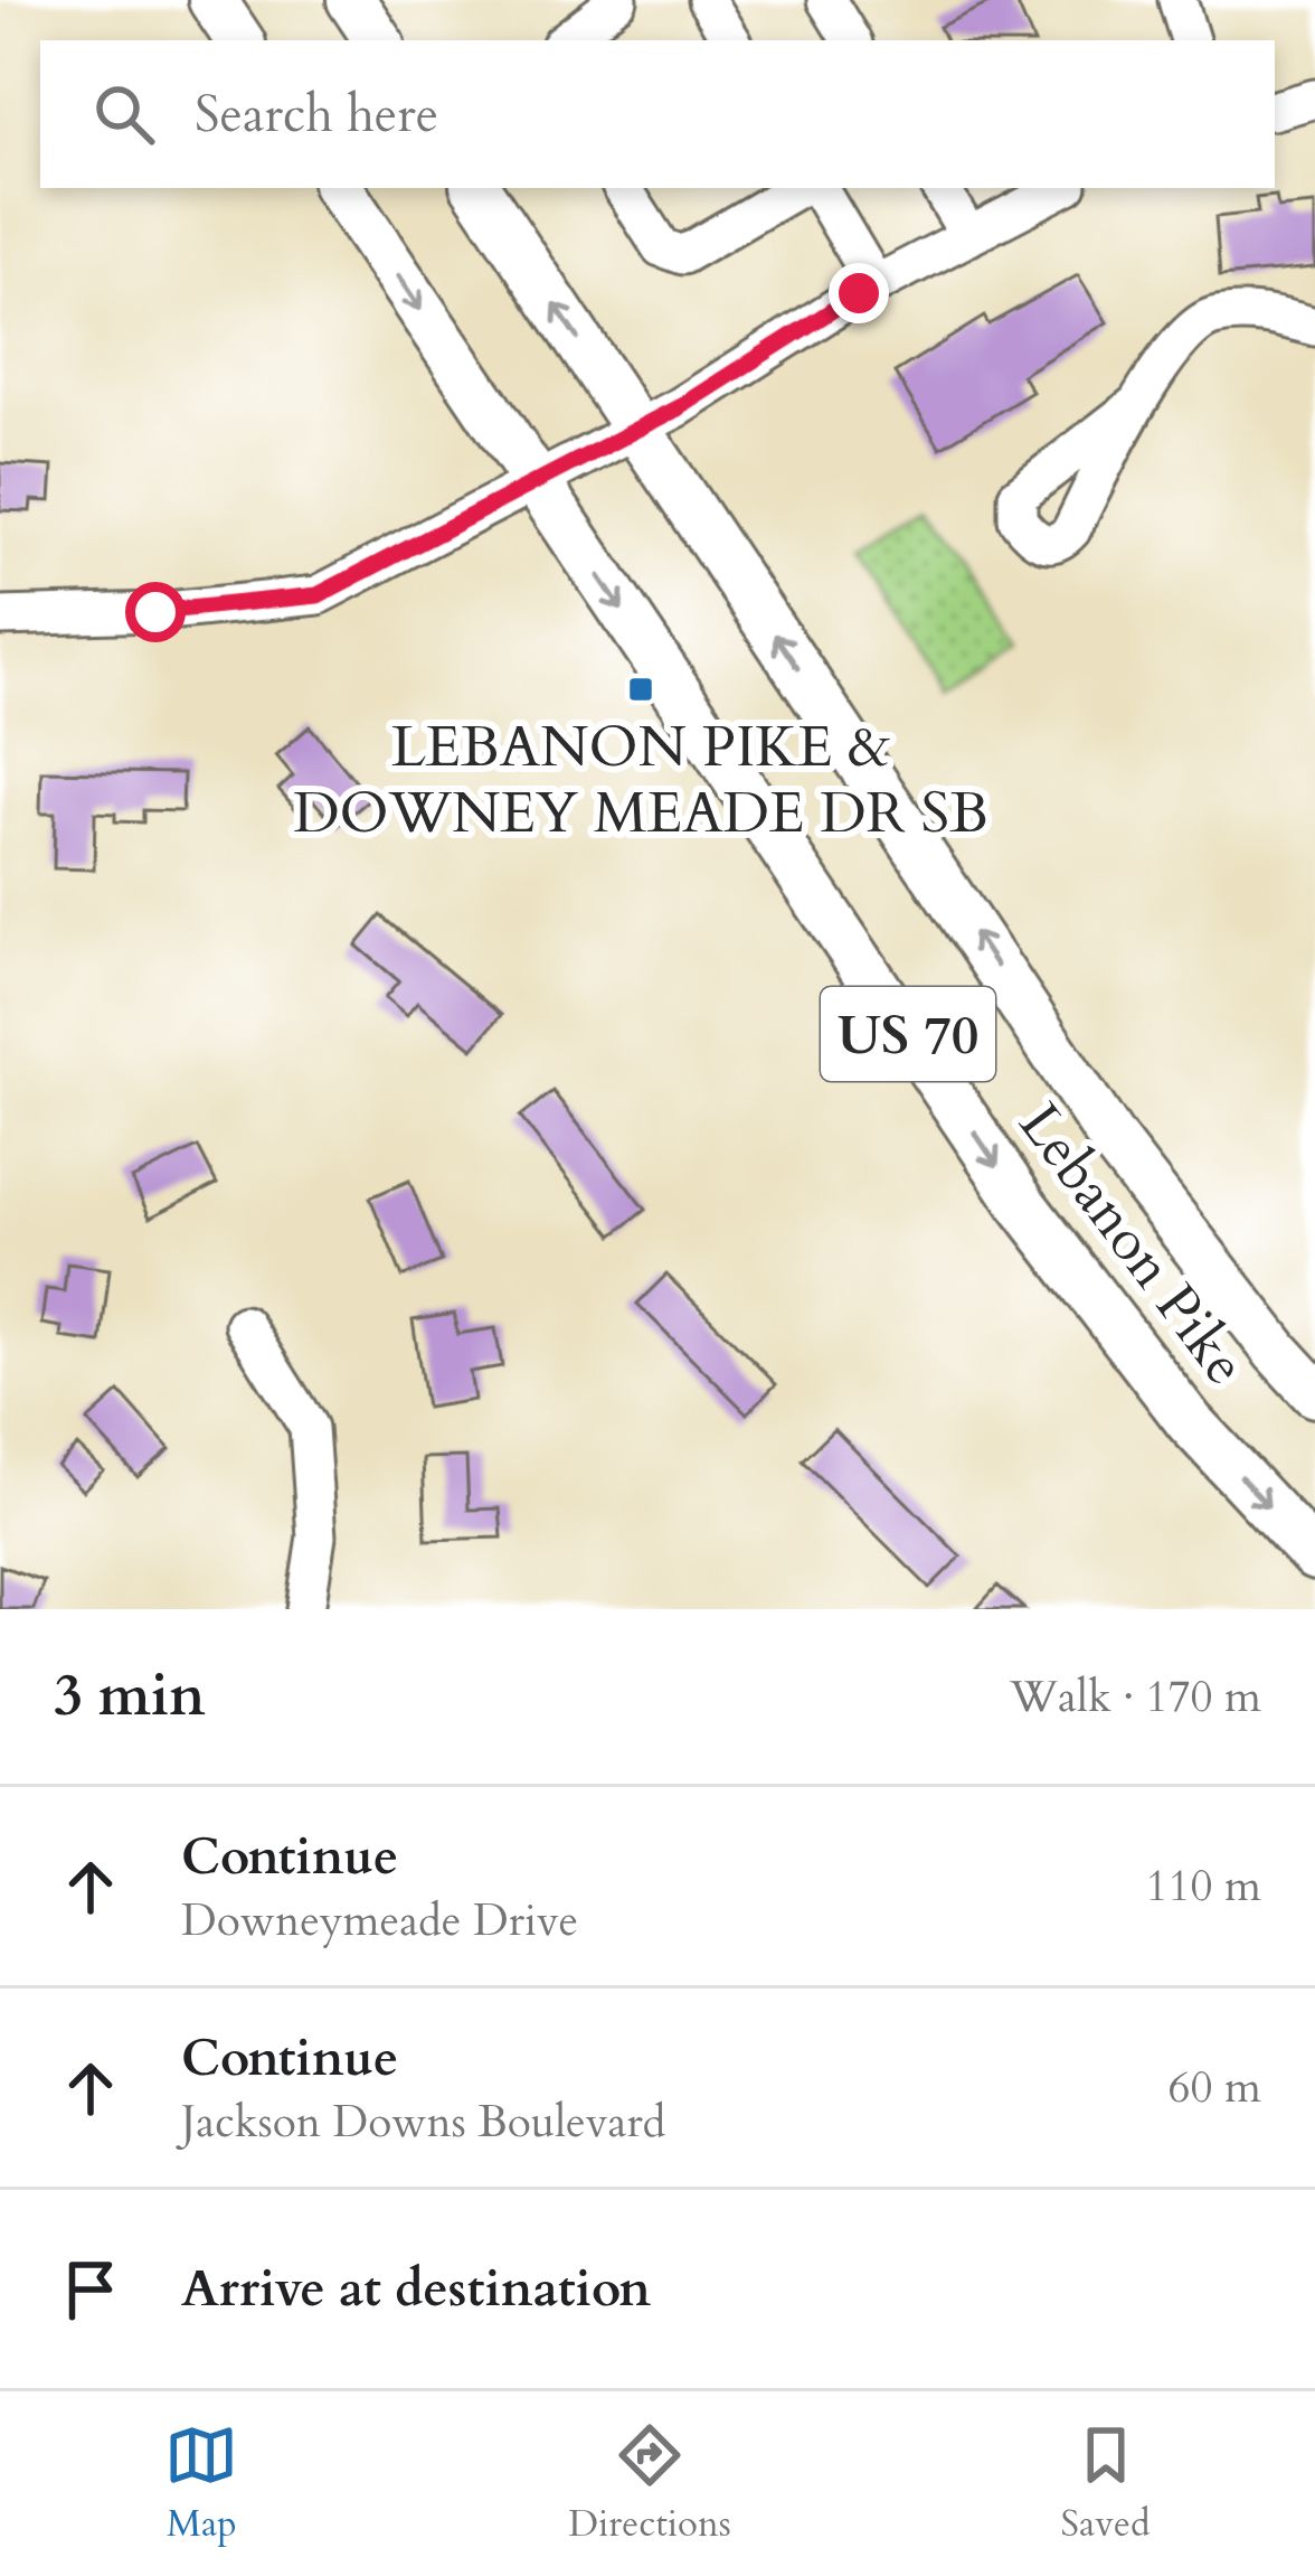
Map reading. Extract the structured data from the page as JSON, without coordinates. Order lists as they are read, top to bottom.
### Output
{
  "streets": {
    "main road": ["US 70", "Lebanon Pike"]
  },
  "places": {
    "transit": ["LEBANON PIKE & DOWNEY MEADE DR SB"]
  },
  "page": {
    "search": "Search here",
    "heading": ["3 min", "Walk · 170 m"],
    "list": [
      ["Continue", "Downeymeade Drive", "110 m"],
      ["Continue", "Jackson Downs Boulevard", "60 m"],
      "Arrive at destination"
    ],
    "nav": ["Map", "Directions", "Saved"]
  }
}
